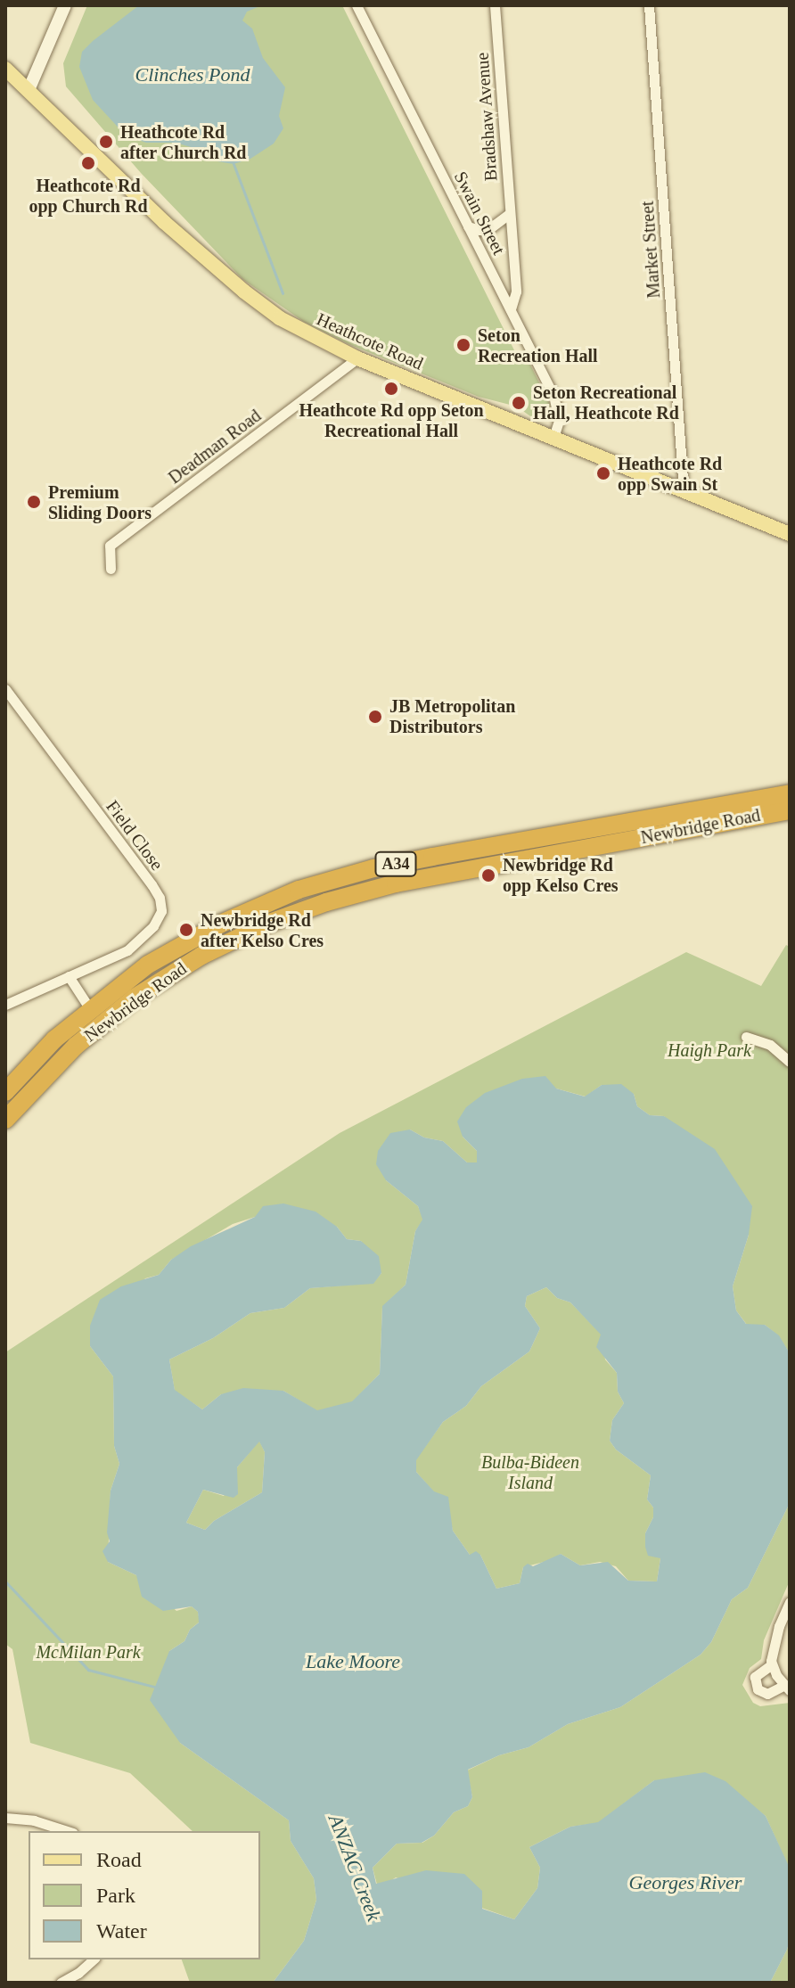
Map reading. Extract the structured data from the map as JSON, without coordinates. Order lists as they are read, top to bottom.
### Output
{
  "streets": {
    "highway": ["Newbridge Road", "A34"],
    "main road": ["Heathcote Road"],
    "street": [
      "Bradshaw Avenue",
      "Swain Street",
      "Market Street",
      "Deadman Road",
      "Field Close"
    ]
  },
  "crossings": [
    ["Bradshaw Avenue", "Swain Street"],
    ["Swain Street", "Heathcote Road"],
    ["Market Street", "Heathcote Road"],
    ["Heathcote Road", "Deadman Road"]
  ],
  "water": [
    "Clinches Pond",
    "Lake Moore",
    "ANZAC Creek",
    "Georges River"
  ],
  "parks": ["Haigh Park", "Bulba-Bideen Island", "McMilan Park"],
  "places": [
    "Heathcote Rd after Church Rd",
    "Heathcote Rd opp Church Rd",
    "Seton Recreation Hall",
    "Heathcote Rd opp Seton Recreational Hall",
    "Seton Recreational Hall, Heathcote Rd",
    "Heathcote Rd opp Swain St",
    "Premium Sliding Doors",
    "JB Metropolitan Distributors",
    "Newbridge Rd opp Kelso Cres",
    "Newbridge Rd after Kelso Cres"
  ],
  "legend": ["Road", "Park", "Water"]
}
